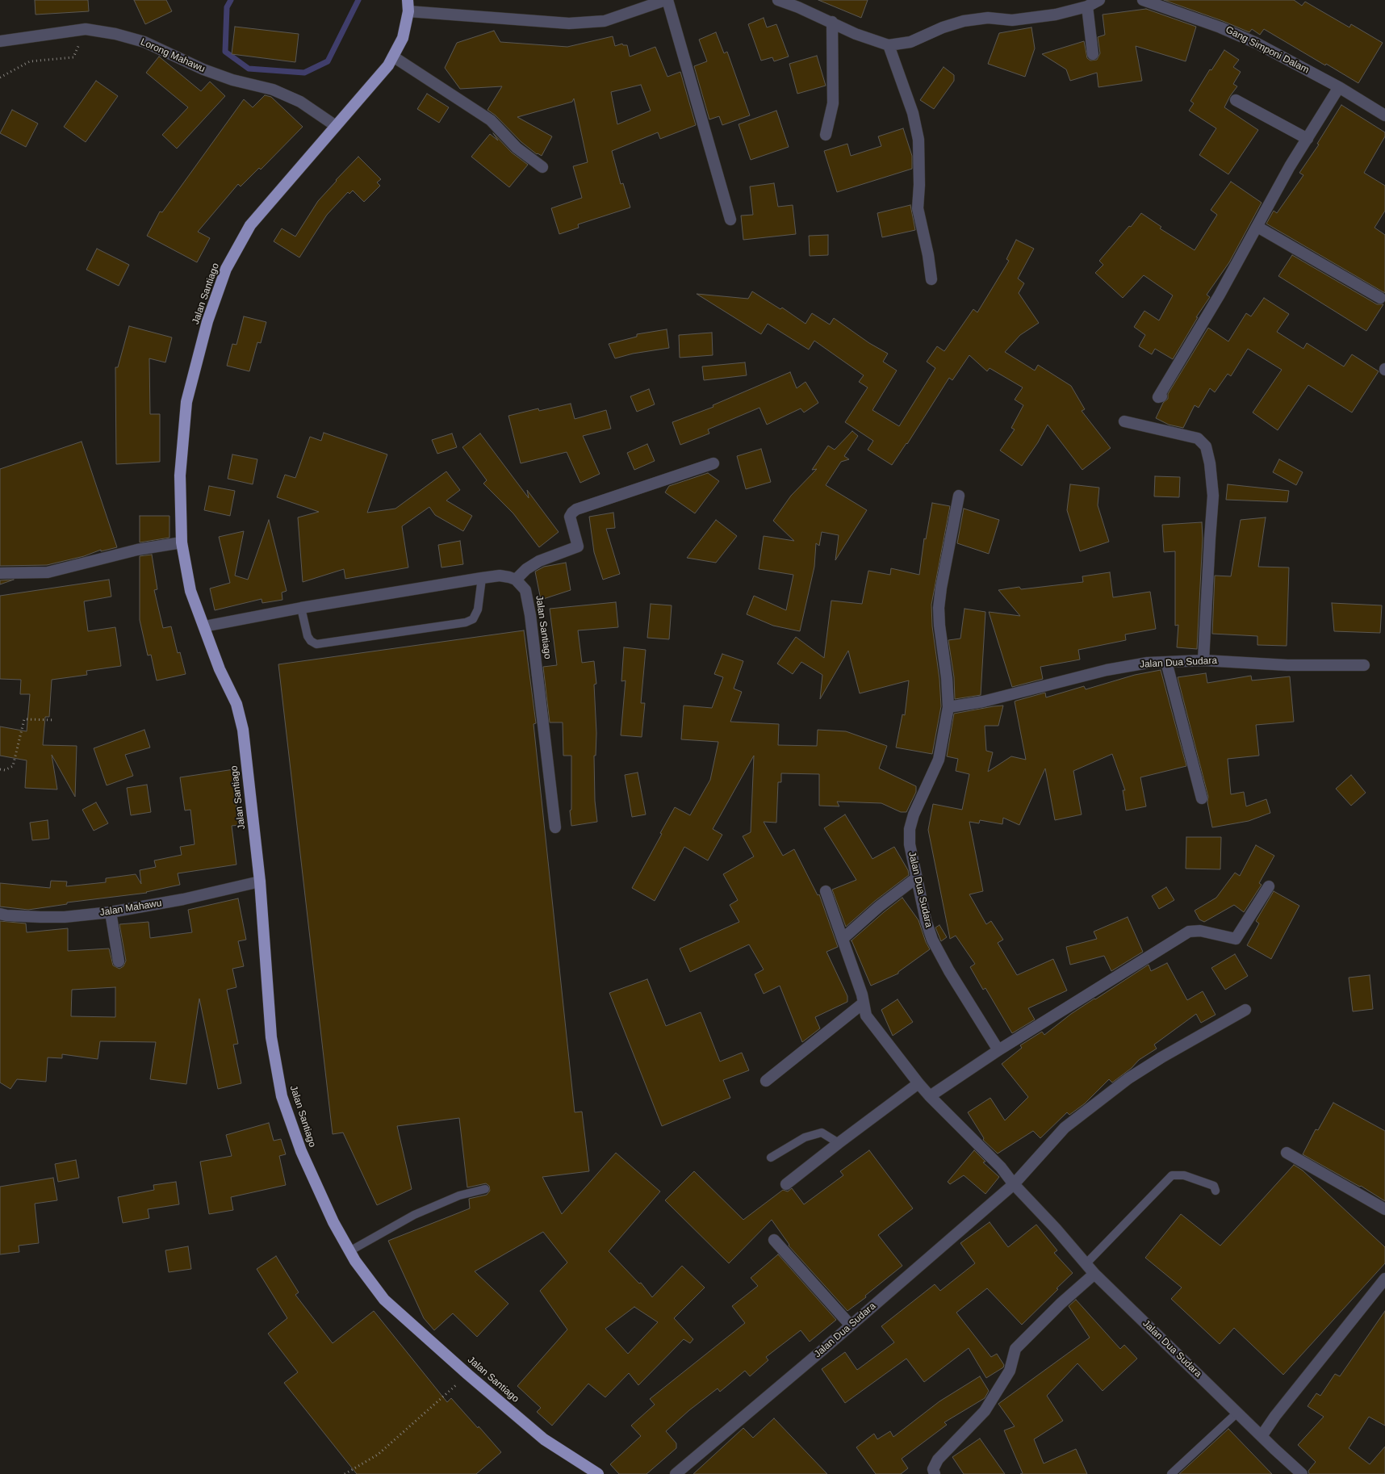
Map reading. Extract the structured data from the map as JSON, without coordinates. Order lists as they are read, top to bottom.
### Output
{
  "streets": {
    "highway": ["Jalan Santiago"],
    "street": [
      "Gang Simponi Dalam",
      "Lorong Mahawu",
      "Jalan Dua Sudara",
      "Jalan Mahawu"
    ]
  },
  "crossings": [
    ["Lorong Mahawu", "Jalan Santiago"],
    ["Jalan Santiago", "Jalan Mahawu"]
  ]
}
